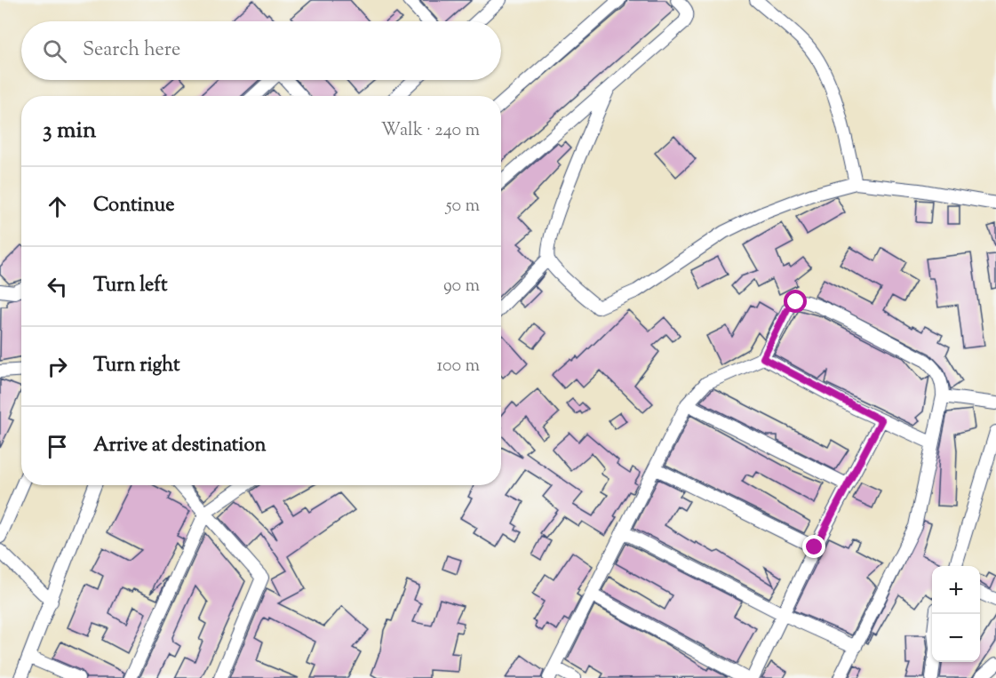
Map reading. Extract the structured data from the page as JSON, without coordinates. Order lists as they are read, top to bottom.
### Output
{
  "page": {
    "search": "Search here",
    "heading": ["3 min", "Walk · 240 m"],
    "list": [
      ["Continue", "50 m"],
      ["Turn left", "90 m"],
      ["Turn right", "100 m"],
      "Arrive at destination"
    ],
    "map_buttons": ["+", "−"]
  }
}
